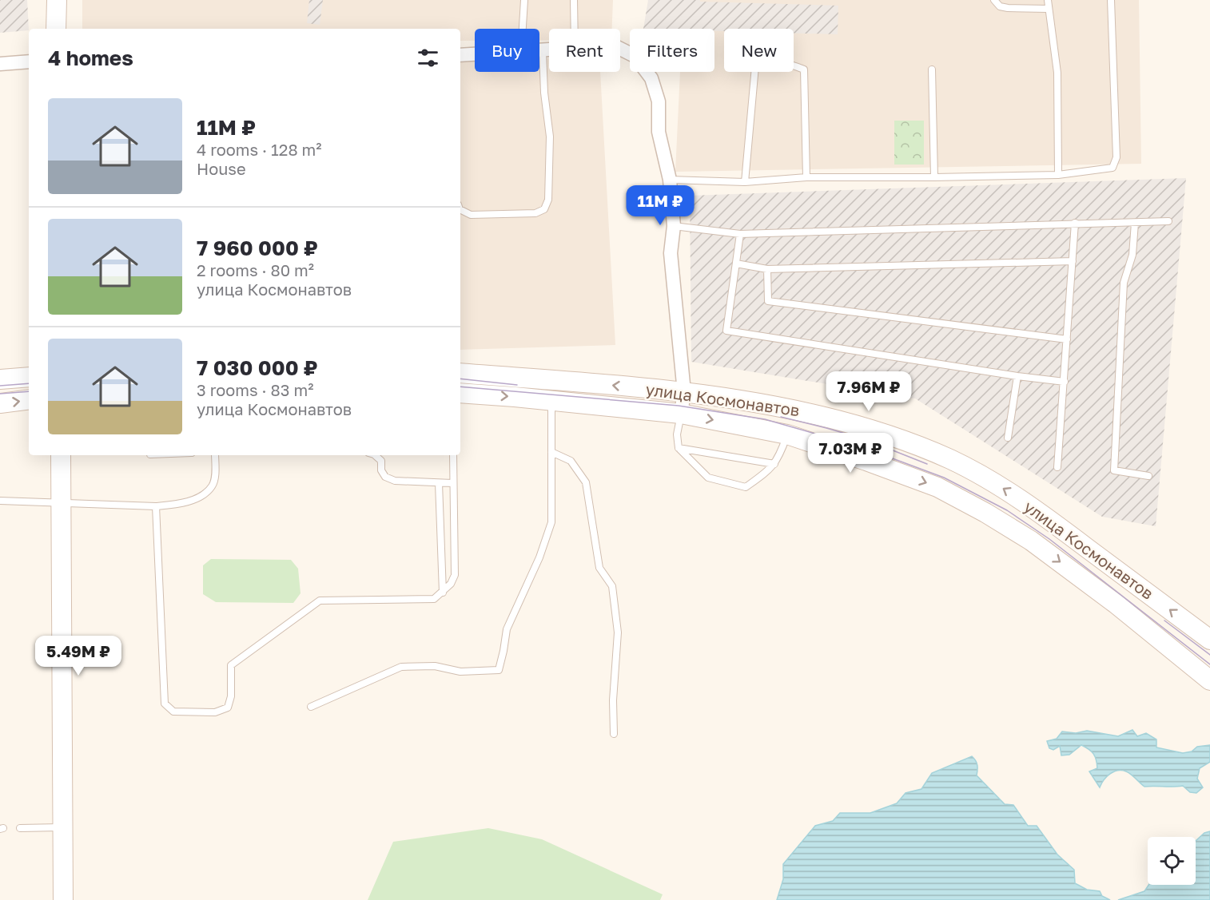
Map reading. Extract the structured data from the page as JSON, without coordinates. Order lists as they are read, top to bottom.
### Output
{
  "streets": {
    "main road": ["улица Космонавтов"]
  },
  "page": {
    "chip": [
      "Buy",
      "Rent",
      "Filters",
      "New"
    ],
    "heading": "4 homes",
    "list": [
      {
        "name": "11M ₽",
        "note": "4 rooms · 128 m² · House"
      },
      {
        "name": "7 960 000 ₽",
        "note": "2 rooms · 80 m² · улица Космонавтов"
      },
      {
        "name": "7 030 000 ₽",
        "note": "3 rooms · 83 m² · улица Космонавтов"
      }
    ],
    "price": [
      "11M ₽",
      "7.96M ₽",
      "7.03M ₽",
      "5.49M ₽"
    ]
  }
}
